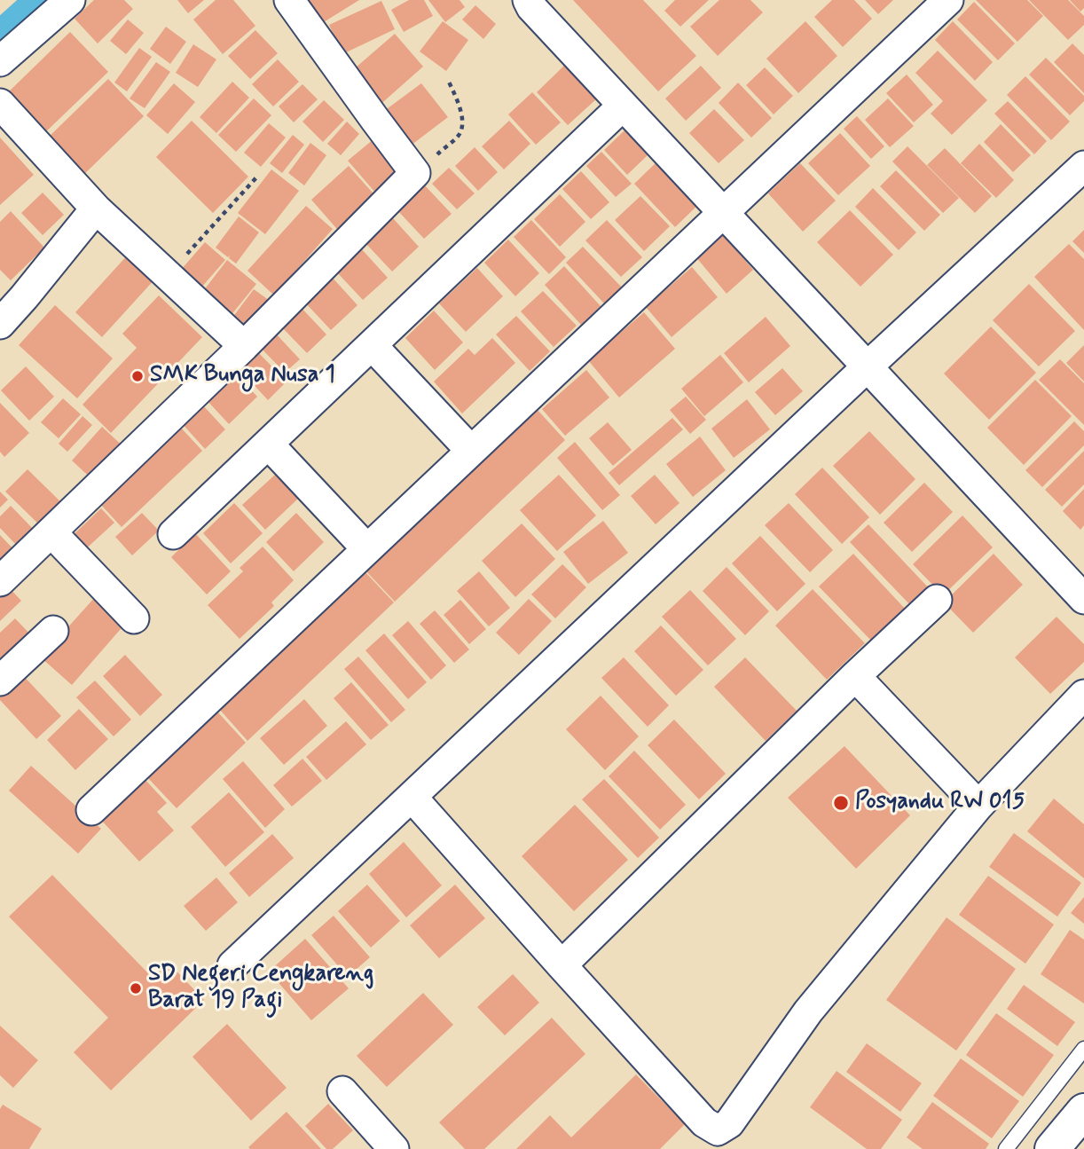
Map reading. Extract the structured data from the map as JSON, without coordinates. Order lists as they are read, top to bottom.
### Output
{
  "places": ["SMK Bunga Nusa 1", "Posyandu RW 015", "SD Negeri Cengkareng Barat 19 Pagi"]
}
